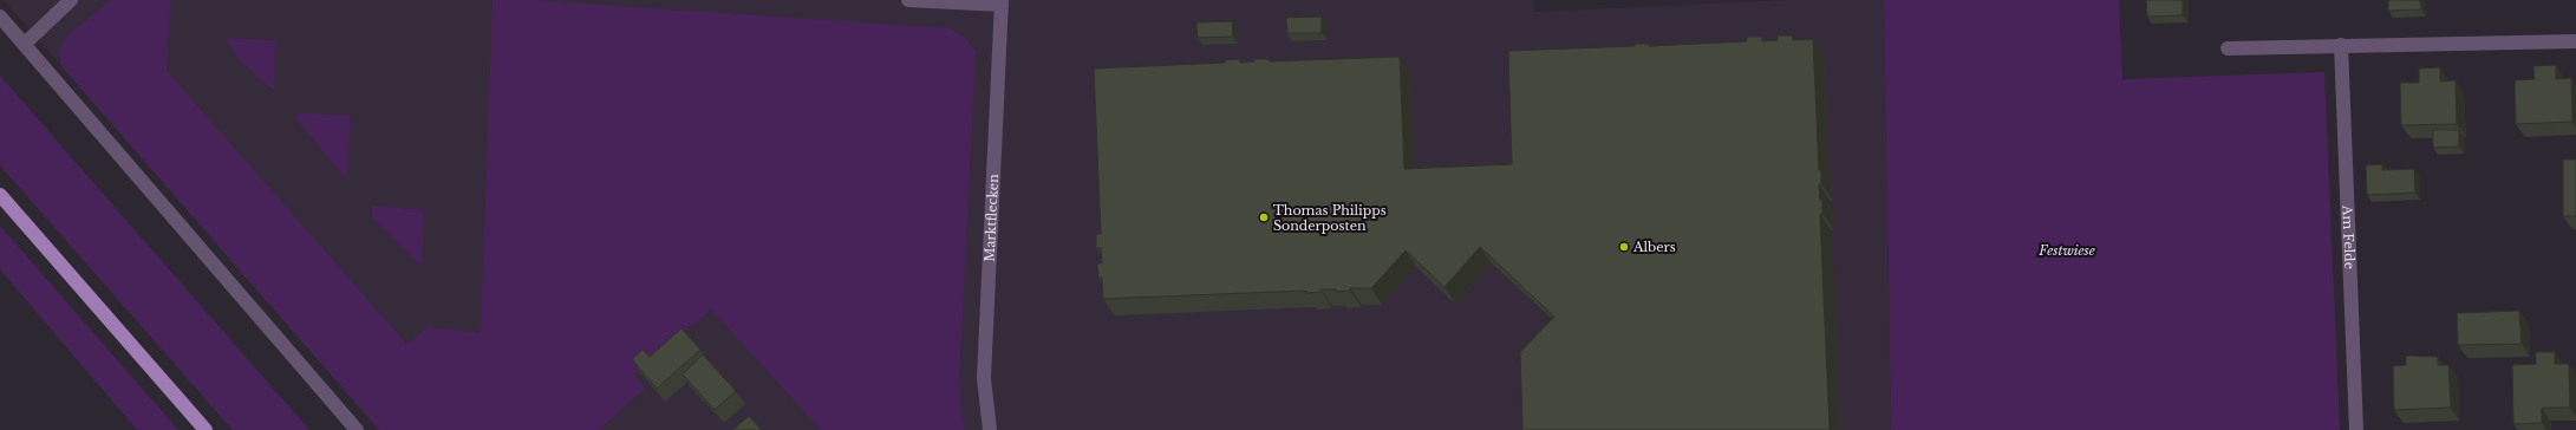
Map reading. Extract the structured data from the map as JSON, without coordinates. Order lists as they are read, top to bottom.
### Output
{
  "streets": {
    "street": ["Marktflecken", "Am Felde"]
  },
  "parks": ["Festwiese"],
  "places": ["Thomas Philipps Sonderposten", "Albers"]
}
